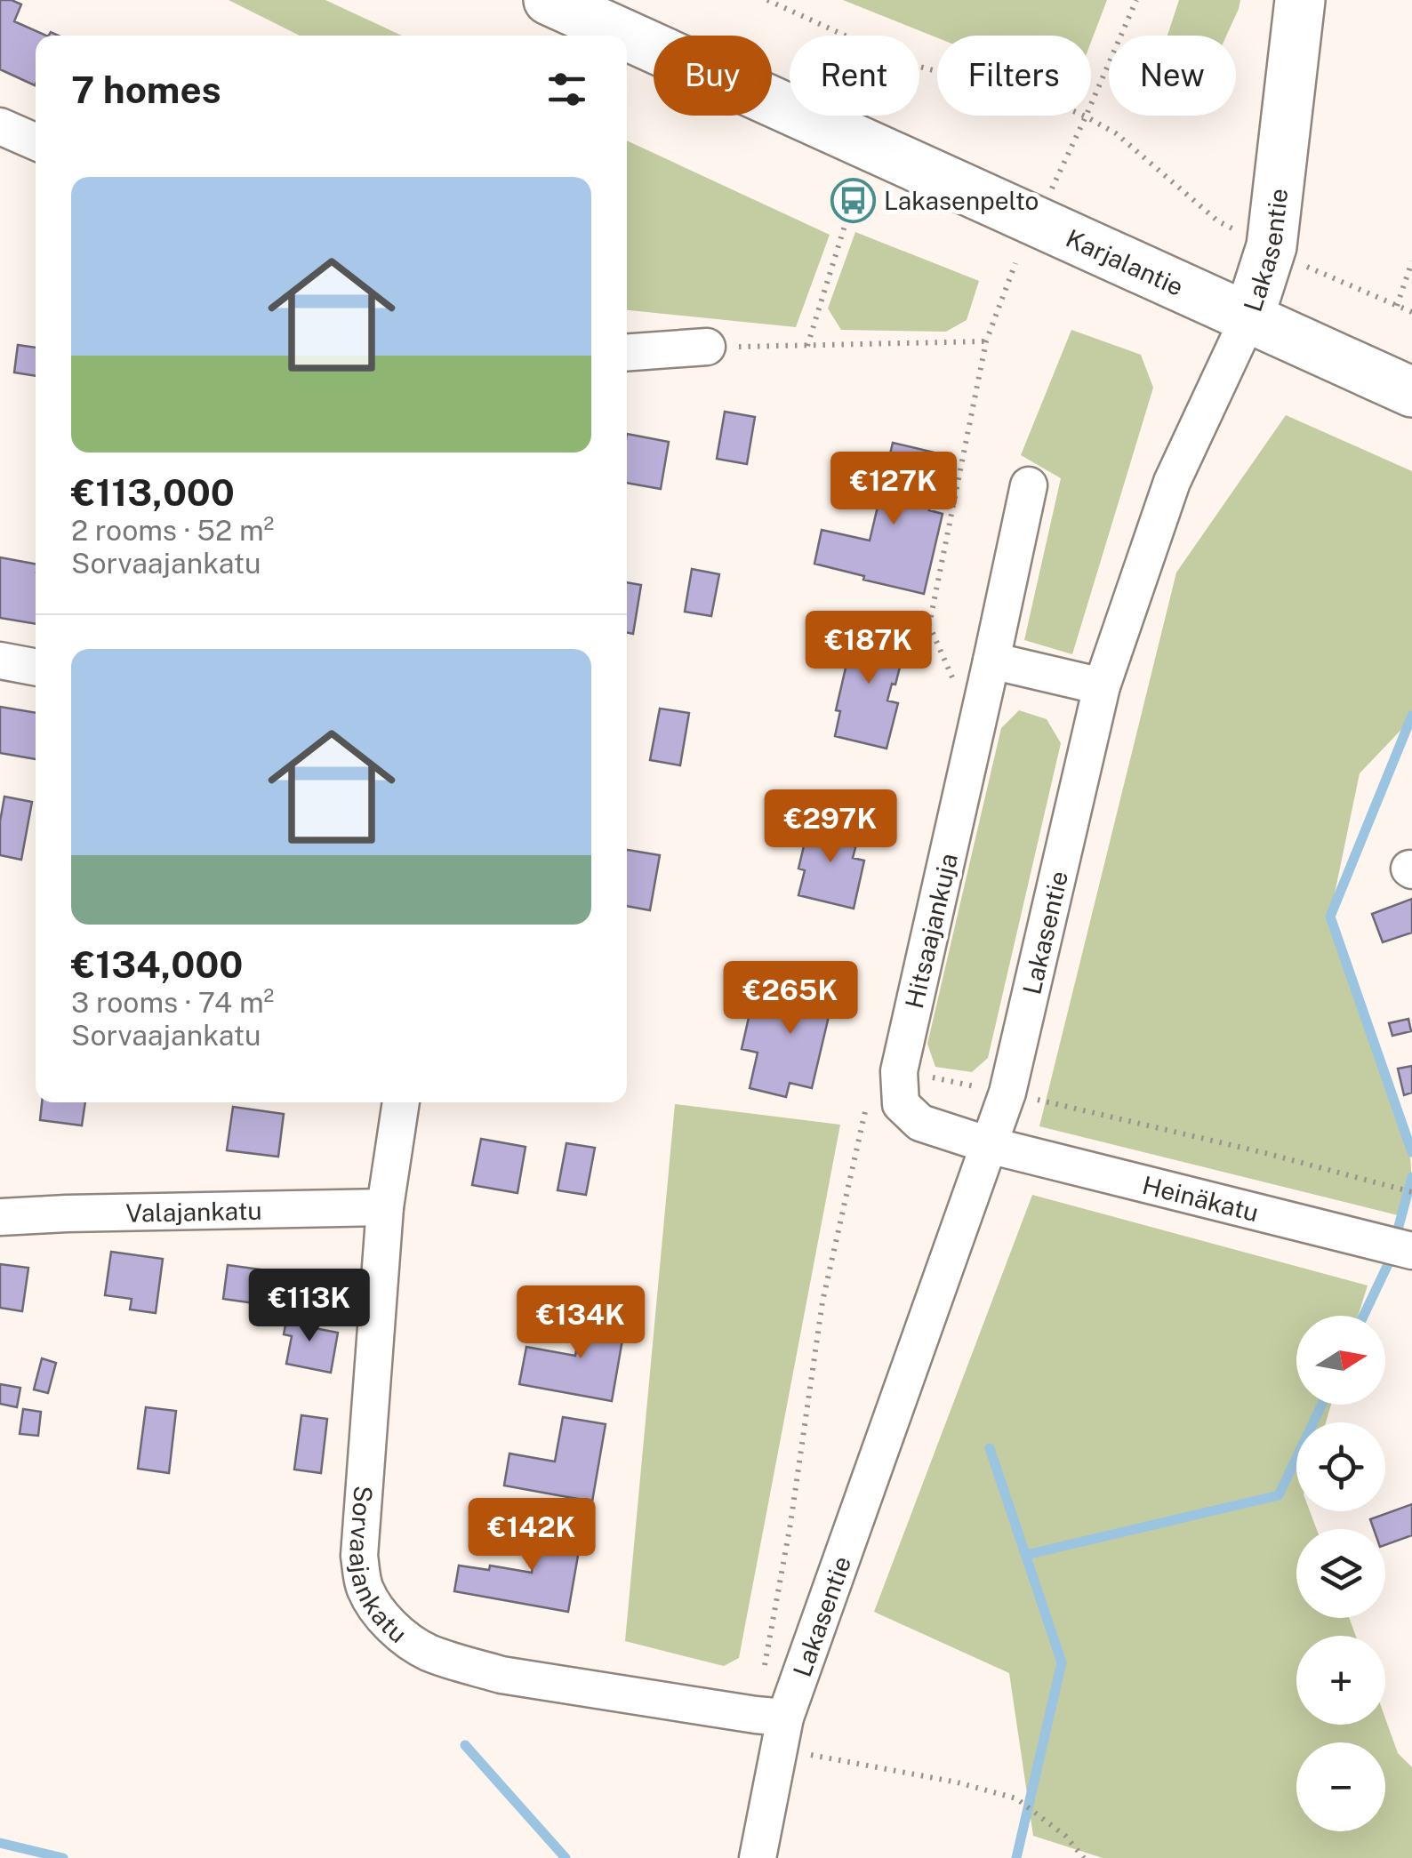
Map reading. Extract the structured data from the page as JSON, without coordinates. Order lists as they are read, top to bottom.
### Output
{
  "streets": {
    "main road": ["Lakasentie", "Karjalantie"],
    "street": [
      "Hitsaajankuja",
      "Heinäkatu",
      "Valajankatu",
      "Sorvaajankatu"
    ]
  },
  "crossings": [
    ["Lakasentie", "Karjalantie"],
    ["Lakasentie", "Hitsaajankuja"],
    ["Lakasentie", "Heinäkatu"],
    ["Lakasentie", "Sorvaajankatu"],
    ["Hitsaajankuja", "Heinäkatu"],
    ["Valajankatu", "Sorvaajankatu"]
  ],
  "places": {
    "bus stop": ["Lakasenpelto"]
  },
  "north": "right",
  "page": {
    "chip": [
      "Buy",
      "Rent",
      "Filters",
      "New"
    ],
    "heading": "7 homes",
    "list": [
      {
        "name": "€113,000",
        "note": "2 rooms · 52 m² · Sorvaajankatu"
      },
      {
        "name": "€134,000",
        "note": "3 rooms · 74 m² · Sorvaajankatu"
      }
    ],
    "price": [
      "€127K",
      "€187K",
      "€297K",
      "€265K",
      "€113K",
      "€134K",
      "€142K"
    ],
    "map_buttons": ["+", "−"]
  }
}
